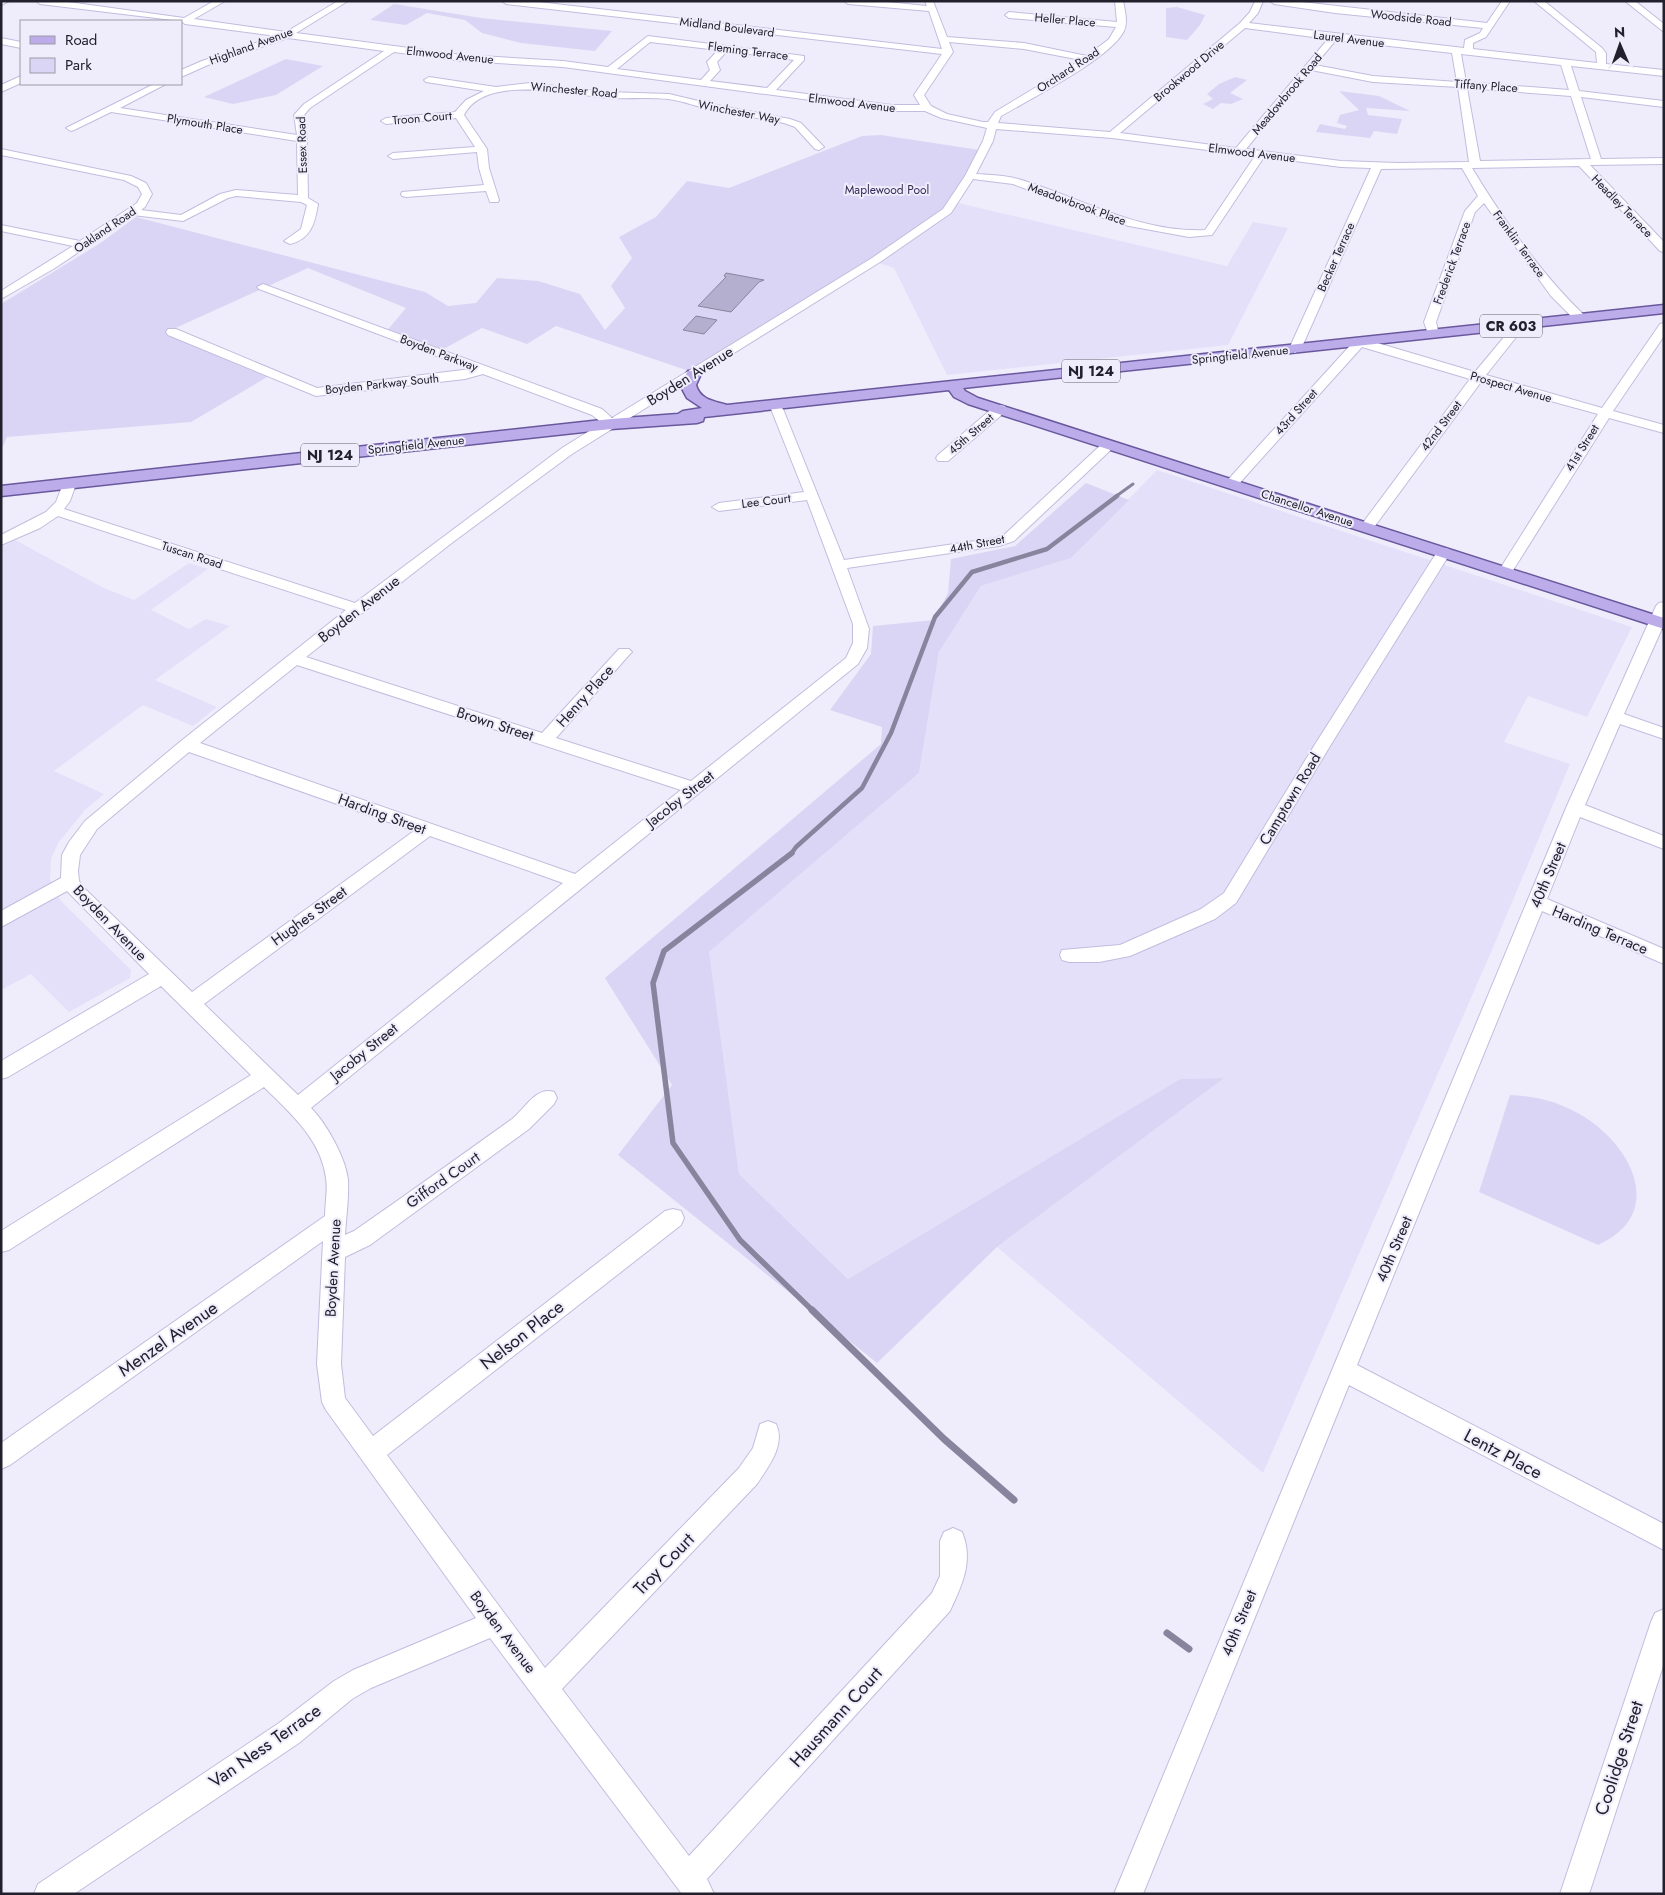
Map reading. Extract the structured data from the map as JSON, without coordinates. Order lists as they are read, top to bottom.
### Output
{
  "streets": {
    "main road": [
      "CR 603",
      "Springfield Avenue",
      "NJ 124",
      "Chancellor Avenue"
    ],
    "street": [
      "Woodside Road",
      "Heller Place",
      "Midland Boulevard",
      "Laurel Avenue",
      "Highland Avenue",
      "Fleming Terrace",
      "Elmwood Avenue",
      "Orchard Road",
      "Brookwood Drive",
      "Tiffany Place",
      "Winchester Road",
      "Meadowbrook Road",
      "Winchester Way",
      "Troon Court",
      "Plymouth Place",
      "Essex Road",
      "Meadowbrook Place",
      "Headley Terrace",
      "Oakland Road",
      "Franklin Terrace",
      "Becker Terrace",
      "Frederick Terrace",
      "Boyden Parkway",
      "Boyden Avenue",
      "Boyden Parkway South",
      "Prospect Avenue",
      "43rd Street",
      "42nd Street",
      "45th Street",
      "41st Street",
      "Lee Court",
      "44th Street",
      "Tuscan Road",
      "Henry Place",
      "Brown Street",
      "Jacoby Street",
      "Camptown Road",
      "Harding Street",
      "40th Street",
      "Hughes Street",
      "Harding Terrace",
      "Gifford Court",
      "Nelson Place",
      "Menzel Avenue",
      "Lentz Place",
      "Troy Court",
      "Hausmann Court",
      "Van Ness Terrace",
      "Coolidge Street"
    ]
  },
  "crossings": [
    ["Heller Place", "Orchard Road"],
    ["Laurel Avenue", "Brookwood Drive"],
    ["Laurel Avenue", "Meadowbrook Road"],
    ["Laurel Avenue", "Franklin Terrace"],
    ["Highland Avenue", "Elmwood Avenue"],
    ["Fleming Terrace", "Elmwood Avenue"],
    ["Elmwood Avenue", "Orchard Road"],
    ["Elmwood Avenue", "Brookwood Drive"],
    ["Elmwood Avenue", "Meadowbrook Road"],
    ["Elmwood Avenue", "Essex Road"],
    ["Elmwood Avenue", "Meadowbrook Place"],
    ["Elmwood Avenue", "Headley Terrace"],
    ["Elmwood Avenue", "Franklin Terrace"],
    ["Elmwood Avenue", "Becker Terrace"],
    ["Elmwood Avenue", "Boyden Avenue"],
    ["Orchard Road", "Boyden Avenue"],
    ["Tiffany Place", "Meadowbrook Road"],
    ["Tiffany Place", "Headley Terrace"],
    ["Tiffany Place", "Franklin Terrace"],
    ["Winchester Road", "Winchester Way"],
    ["Winchester Road", "Troon Court"],
    ["Plymouth Place", "Essex Road"],
    ["Meadowbrook Place", "Boyden Avenue"],
    ["Franklin Terrace", "Frederick Terrace"],
    ["Franklin Terrace", "Springfield Avenue"],
    ["Becker Terrace", "Springfield Avenue"],
    ["Frederick Terrace", "Springfield Avenue"],
    ["Boyden Parkway", "Springfield Avenue"],
    ["Boyden Parkway", "Boyden Avenue"],
    ["Boyden Parkway", "Boyden Parkway South"],
    ["Springfield Avenue", "Boyden Avenue"],
    ["Springfield Avenue", "Prospect Avenue"],
    ["Springfield Avenue", "43rd Street"],
    ["Springfield Avenue", "42nd Street"],
    ["Springfield Avenue", "Chancellor Avenue"],
    ["Springfield Avenue", "Jacoby Street"],
    ["Boyden Avenue", "Tuscan Road"],
    ["Boyden Avenue", "Brown Street"],
    ["Boyden Avenue", "Jacoby Street"],
    ["Boyden Avenue", "Harding Street"],
    ["Boyden Avenue", "Hughes Street"],
    ["Boyden Avenue", "Gifford Court"],
    ["Boyden Avenue", "Nelson Place"],
    ["Boyden Avenue", "Menzel Avenue"],
    ["Boyden Avenue", "Troy Court"],
    ["Boyden Avenue", "Hausmann Court"],
    ["Boyden Avenue", "Van Ness Terrace"],
    ["Prospect Avenue", "43rd Street"],
    ["Prospect Avenue", "42nd Street"],
    ["Prospect Avenue", "41st Street"],
    ["43rd Street", "Chancellor Avenue"],
    ["42nd Street", "Chancellor Avenue"],
    ["45th Street", "Chancellor Avenue"],
    ["41st Street", "Chancellor Avenue"],
    ["Lee Court", "Jacoby Street"],
    ["Chancellor Avenue", "44th Street"],
    ["Chancellor Avenue", "Camptown Road"],
    ["Chancellor Avenue", "40th Street"],
    ["44th Street", "Jacoby Street"],
    ["Henry Place", "Brown Street"],
    ["Brown Street", "Jacoby Street"],
    ["Jacoby Street", "Harding Street"],
    ["Harding Street", "Hughes Street"],
    ["40th Street", "Harding Terrace"],
    ["40th Street", "Lentz Place"]
  ],
  "parks": ["Maplewood Pool"],
  "legend": ["Road", "Park"],
  "north": "top"
}
